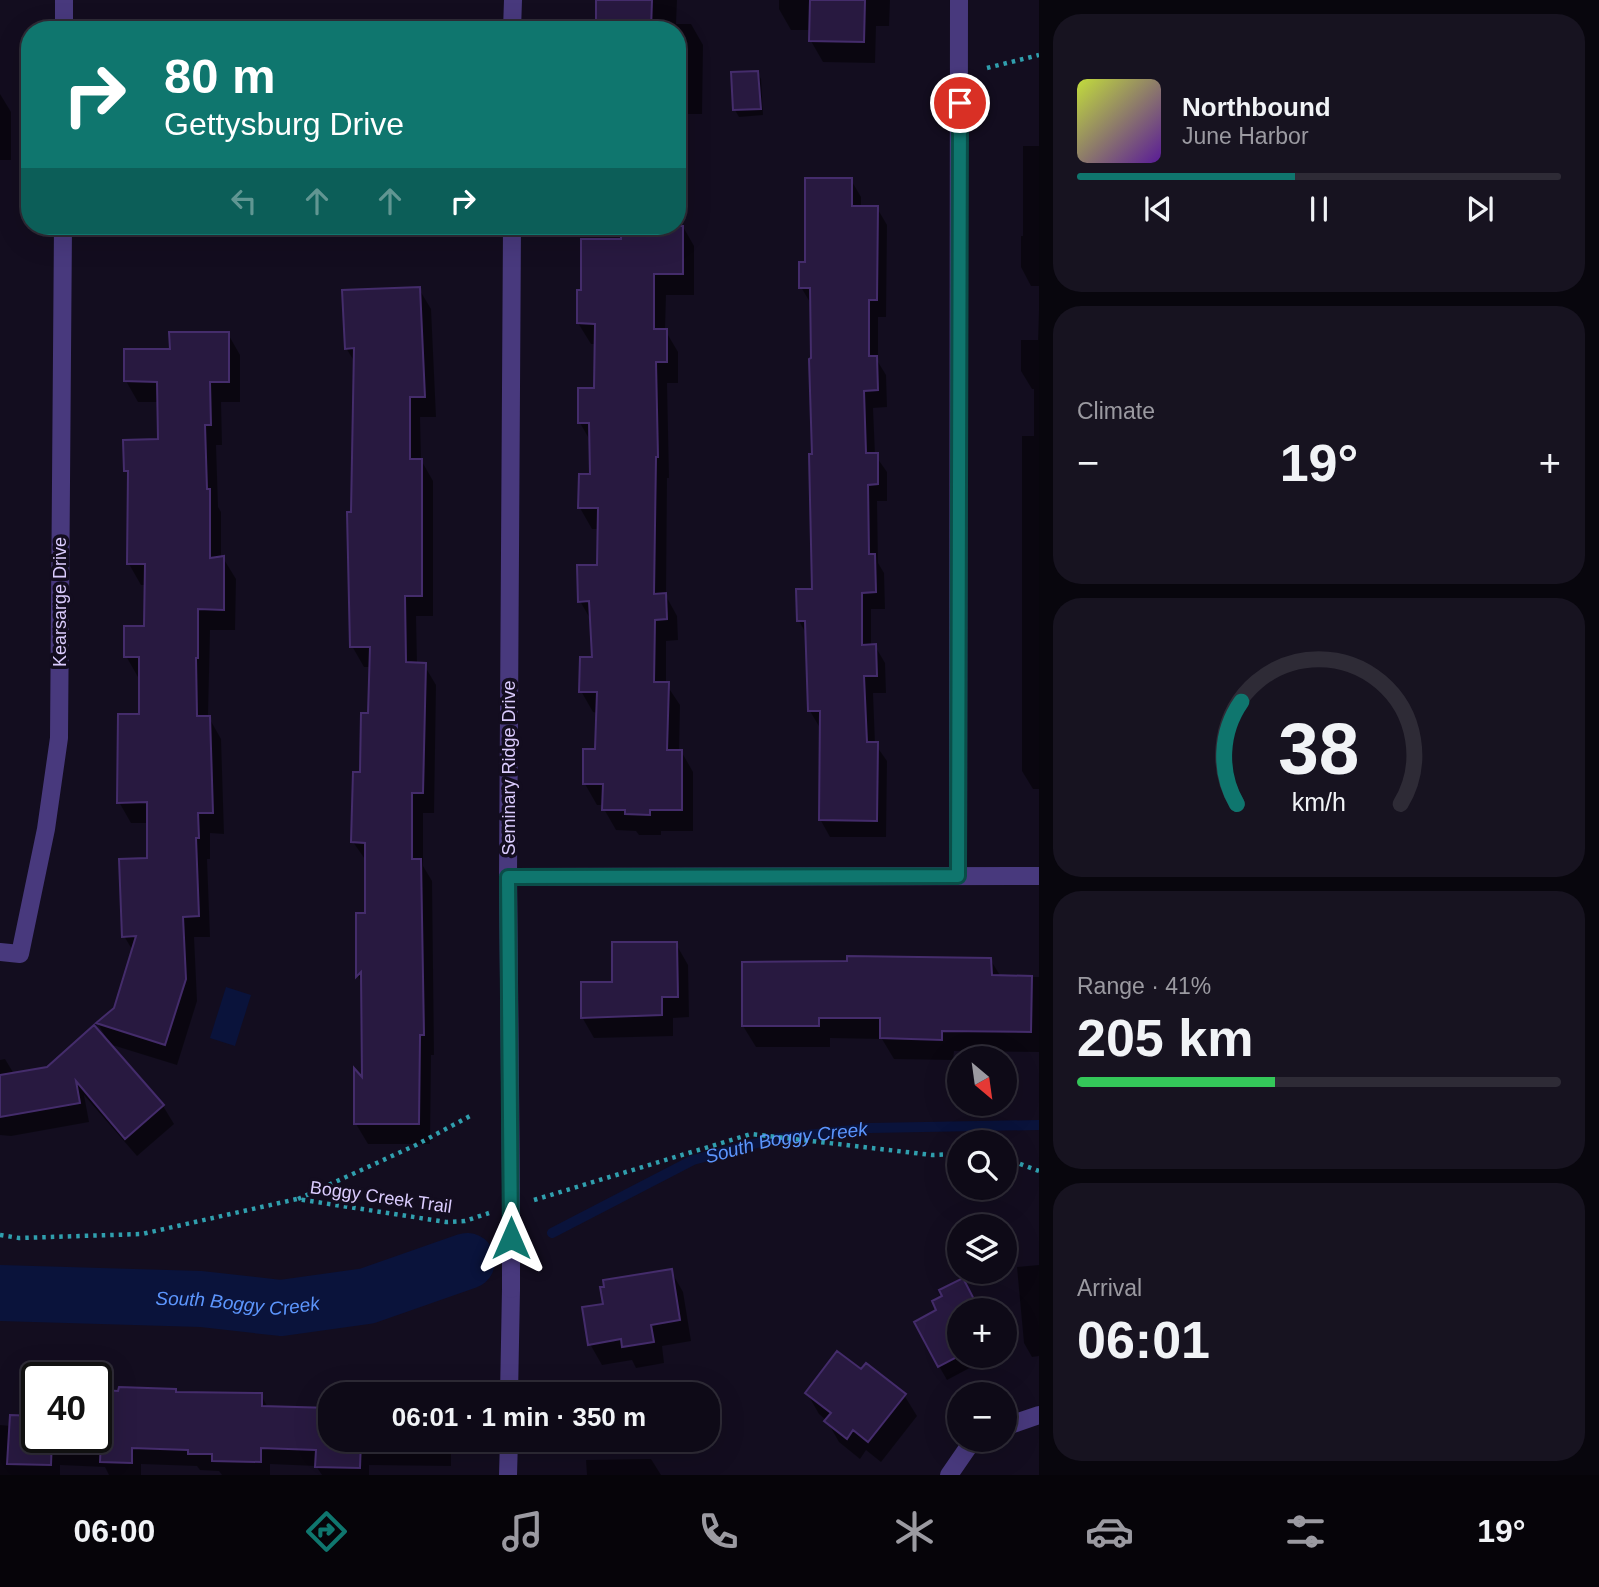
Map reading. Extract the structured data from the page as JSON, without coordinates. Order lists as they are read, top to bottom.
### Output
{
  "streets": {
    "street": ["Kearsarge Drive", "Seminary Ridge Drive"],
    "path": ["Boggy Creek Trail"]
  },
  "water": ["South Boggy Creek"],
  "north": "bottom right",
  "page": {
    "turn": ["80 m", "Gettysburg Drive"],
    "song": ["Northbound", "June Harbor"],
    "tile": [
      "Climate",
      ["Range · 41%", "205 km"],
      ["Arrival", "06:01"]
    ],
    "heat": ["−", "19°", "+"],
    "map_buttons": ["+", "−"],
    "limit": "40",
    "trip": "06:01 · 1 min · 350 m",
    "tabs": ["06:00", "19°"],
    "gauge": ["38", "km/h"]
  }
}
